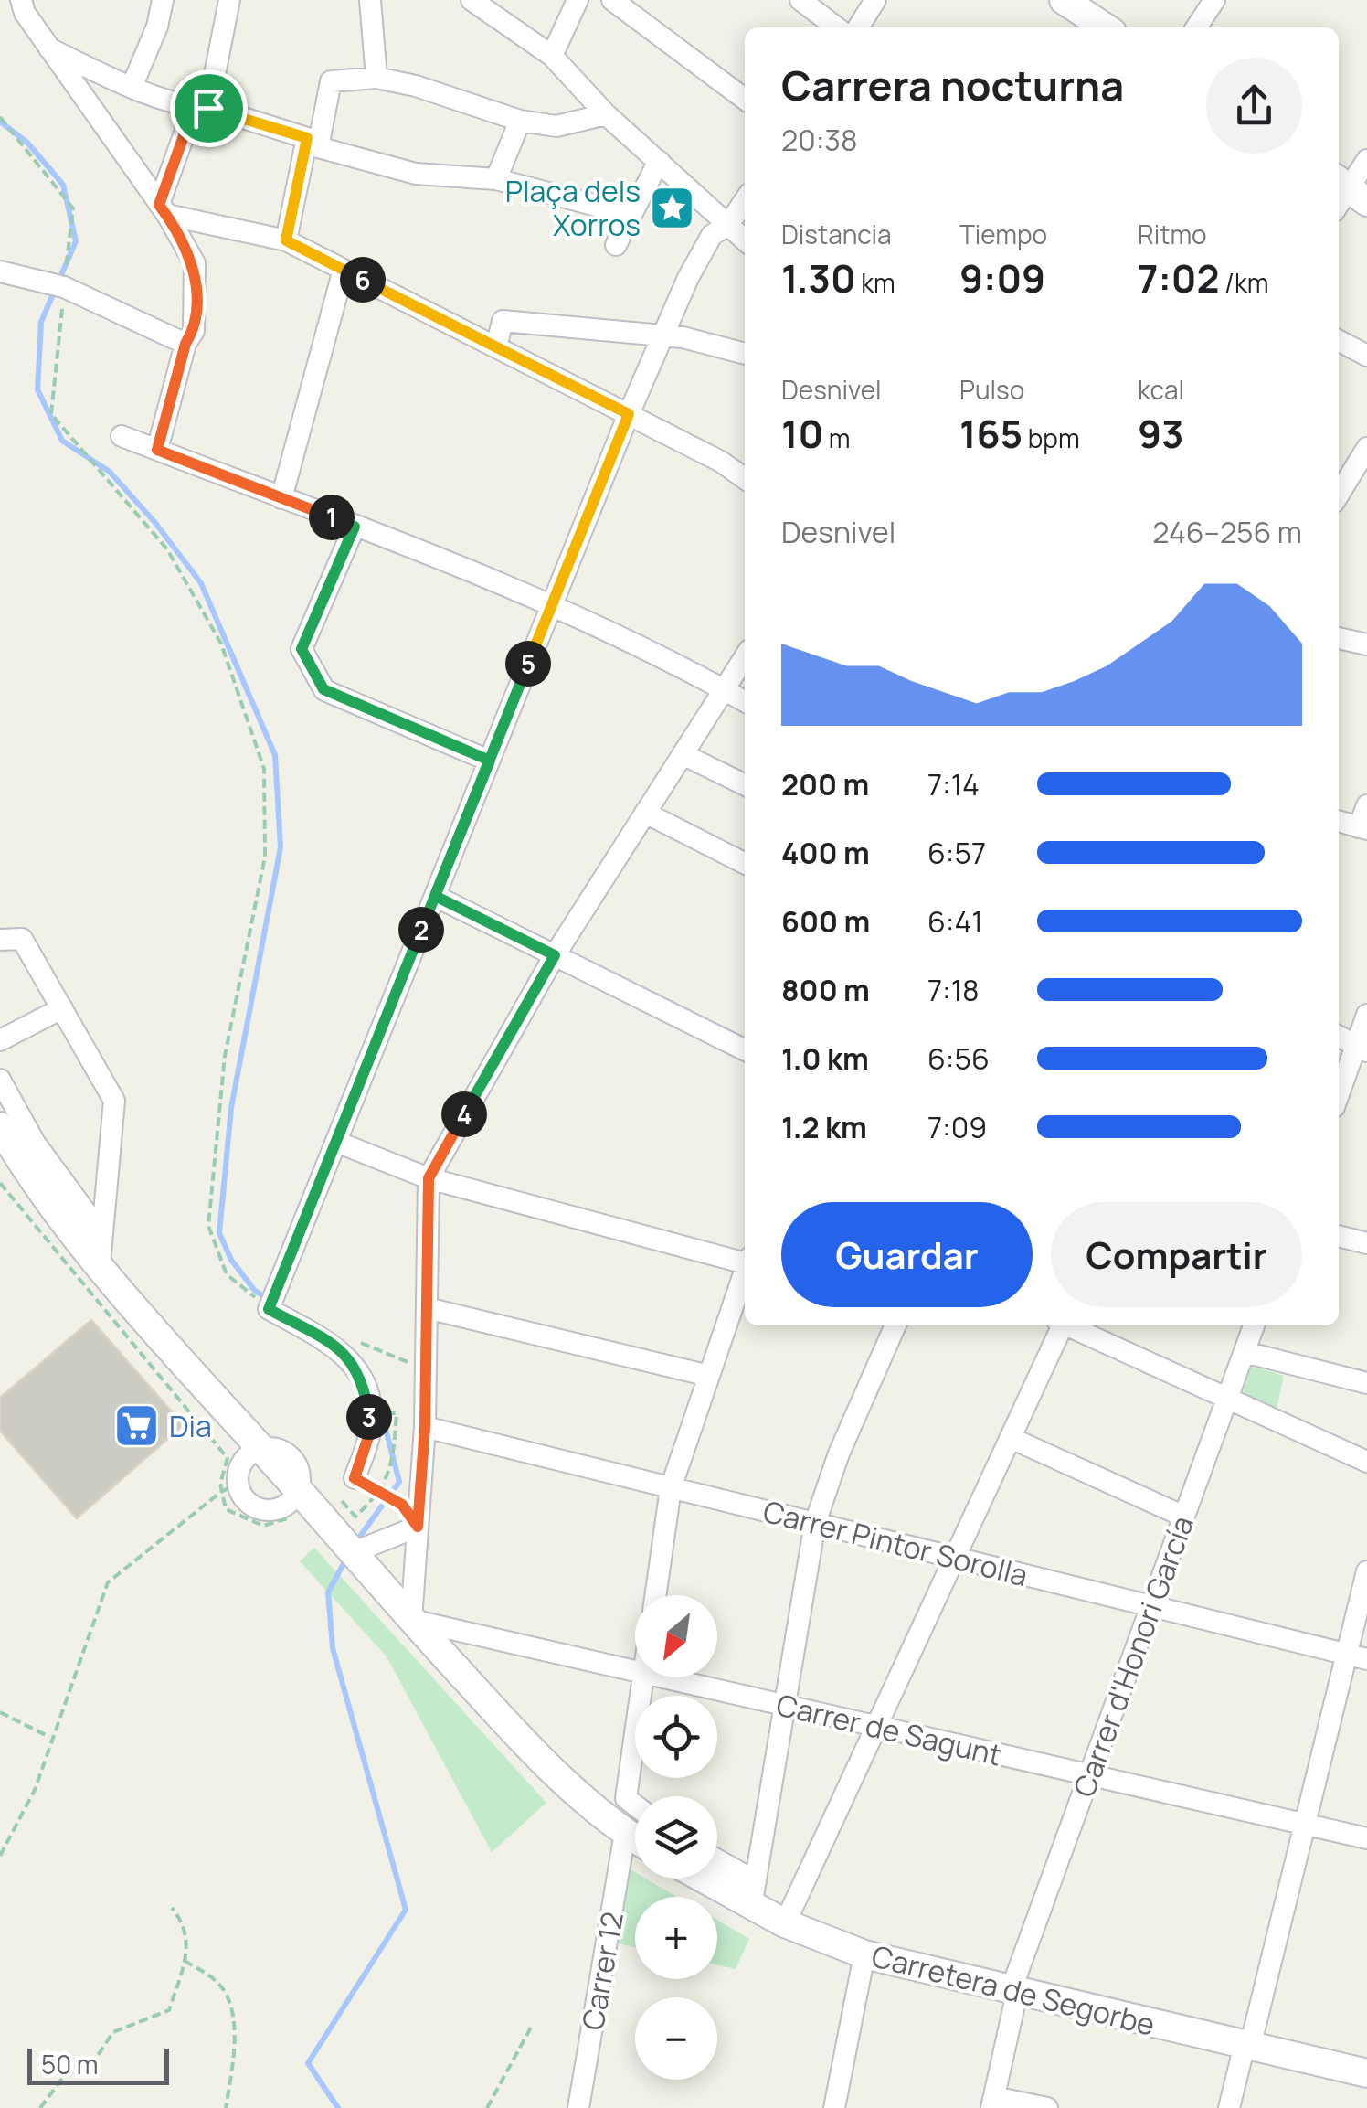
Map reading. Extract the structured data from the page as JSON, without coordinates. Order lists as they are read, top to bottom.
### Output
{
  "streets": {
    "street": [
      "Carrer Pintor Sorolla",
      "Carrer d'Honori García",
      "Carrer de Sagunt",
      "Carrer 12",
      "Carretera de Segorbe"
    ]
  },
  "crossings": [
    ["Carrer Pintor Sorolla", "Carrer d'Honori García"],
    ["Carrer d'Honori García", "Carrer de Sagunt"],
    ["Carrer d'Honori García", "Carretera de Segorbe"]
  ],
  "places": {
    "place": ["Plaça dels Xorros"],
    "supermarket": ["Dia"]
  },
  "scale_bar": "50 m",
  "north": "bottom left",
  "page": {
    "heading": ["Carrera nocturna", "20:38"],
    "stats": [
      ["Distancia", "1.30 km"],
      ["Tiempo", "9:09"],
      ["Ritmo", "7:02 /km"],
      ["Desnivel", "10 m"],
      ["Pulso", "165 bpm"],
      ["kcal", "93"]
    ],
    "pins": [
      "6",
      "1",
      "5",
      "2",
      "4",
      "3"
    ],
    "chart": ["Desnivel", "246–256 m"],
    "list": [
      {
        "name": "200 m",
        "note": "7:14"
      },
      {
        "name": "400 m",
        "note": "6:57"
      },
      {
        "name": "600 m",
        "note": "6:41"
      },
      {
        "name": "800 m",
        "note": "7:18"
      },
      {
        "name": "1.0 km",
        "note": "6:56"
      },
      {
        "name": "1.2 km",
        "note": "7:09"
      }
    ],
    "buttons": ["Guardar", "Compartir"],
    "map_buttons": ["+", "−"],
    "scale": "50 m"
  }
}
